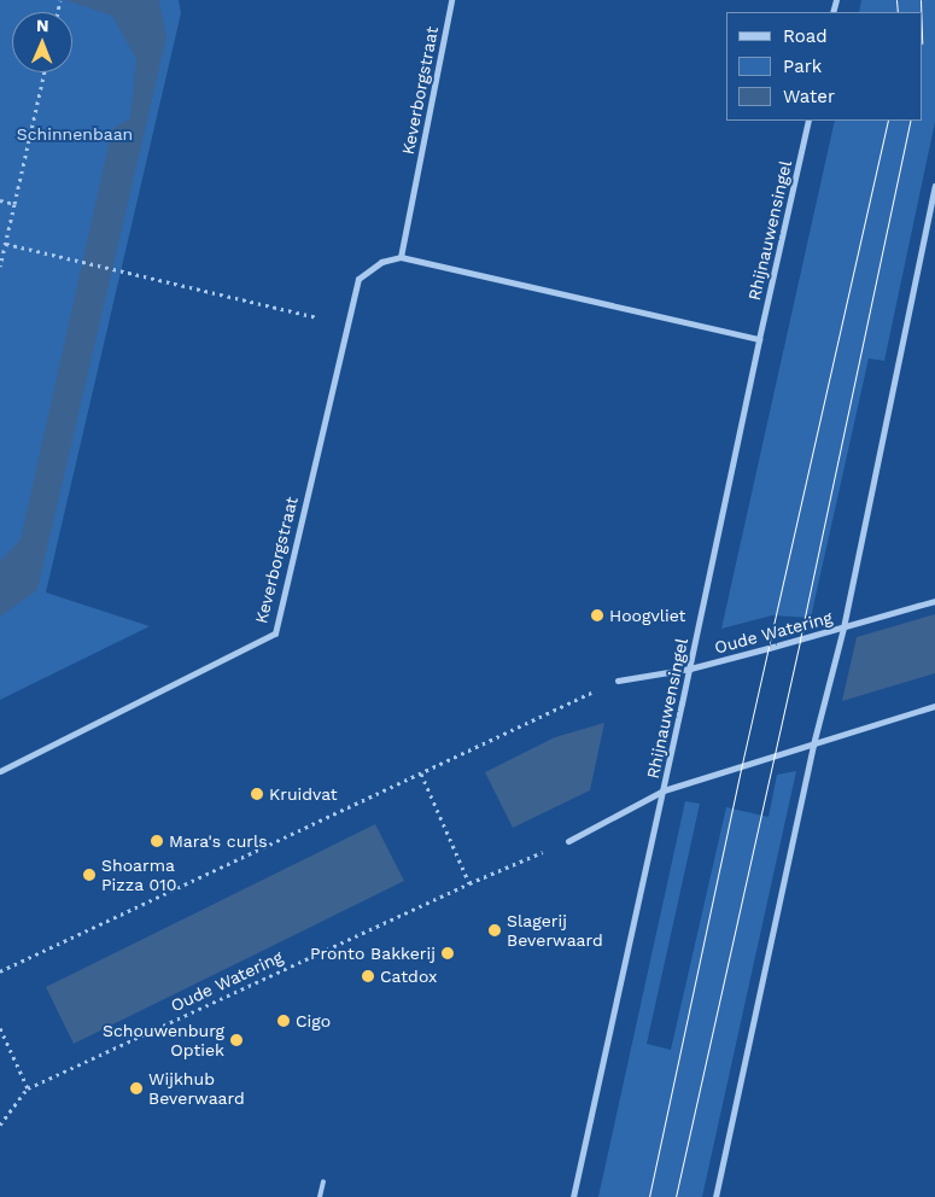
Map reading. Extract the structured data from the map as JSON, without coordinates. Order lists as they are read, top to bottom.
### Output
{
  "streets": {
    "street": ["Keverborgstraat", "Rhijnauwensingel", "Oude Watering"]
  },
  "crossings": [
    ["Rhijnauwensingel", "Oude Watering"]
  ],
  "parks": ["Schinnenbaan"],
  "places": [
    "Hoogvliet",
    "Kruidvat",
    "Mara's curls",
    "Shoarma Pizza 010",
    "Slagerij Beverwaard",
    "Pronto Bakkerij",
    "Catdox",
    "Cigo",
    "Schouwenburg Optiek",
    "Wijkhub Beverwaard"
  ],
  "legend": ["Road", "Park", "Water"],
  "north": "top"
}
